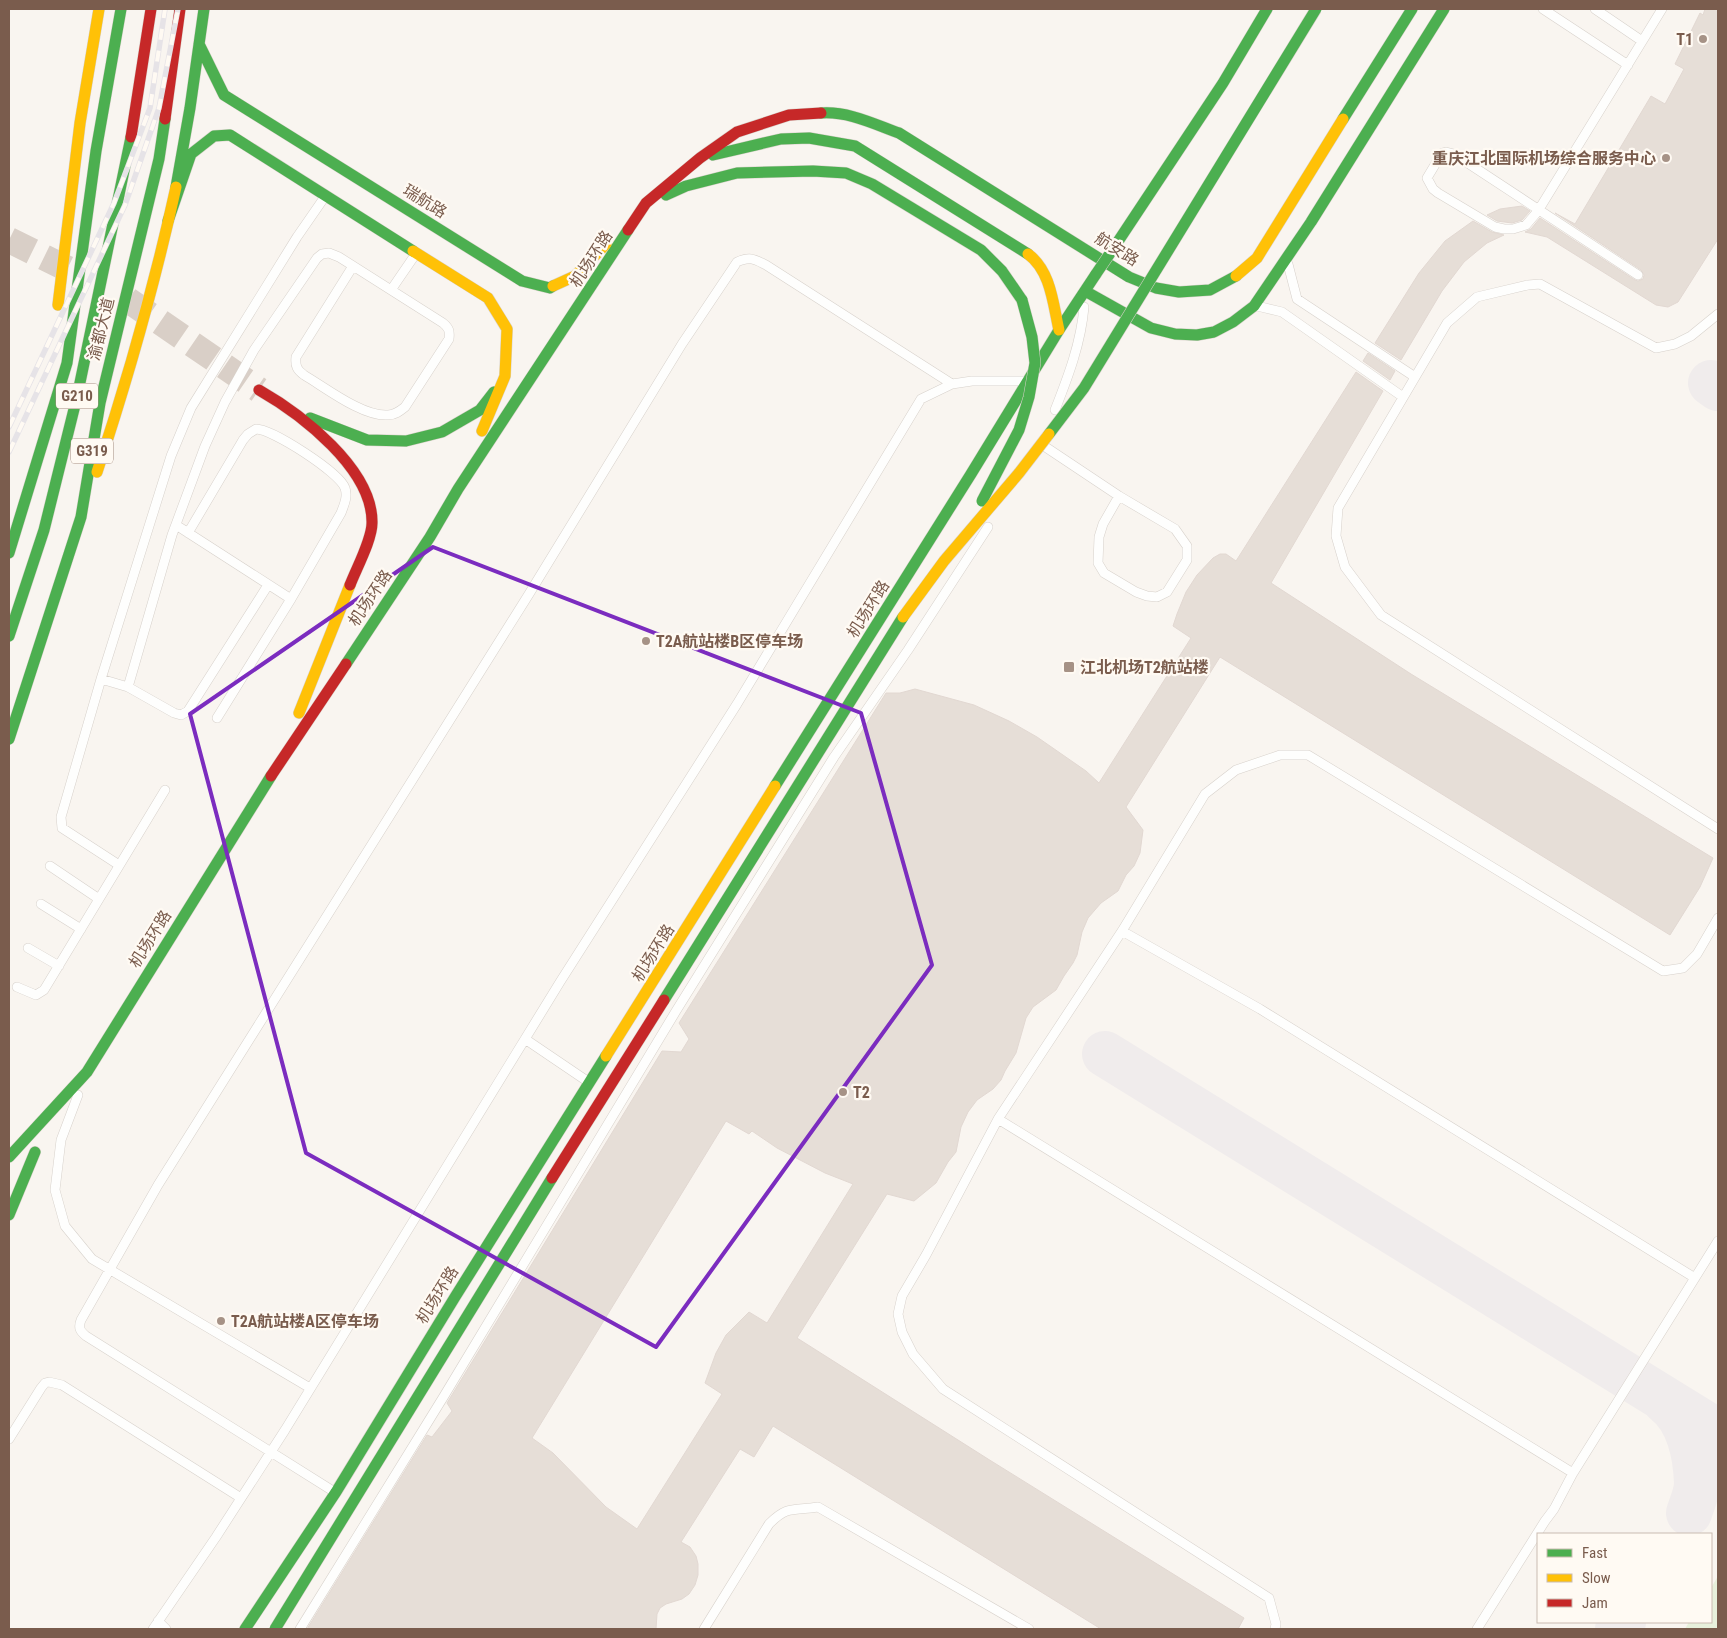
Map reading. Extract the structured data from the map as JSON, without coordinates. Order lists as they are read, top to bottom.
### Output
{
  "streets": {
    "main road": [
      "瑞航路",
      "航安路",
      "机场环路",
      "渝都大道",
      "G210",
      "G319"
    ]
  },
  "crossings": [
    ["瑞航路", "机场环路"],
    ["航安路", "机场环路"]
  ],
  "places": {
    "other": [
      "T1",
      "重庆江北国际机场综合服务中心",
      "T2A航站楼B区停车场",
      "T2",
      "T2A航站楼A区停车场"
    ],
    "transit": ["江北机场T2航站楼"]
  },
  "legend": ["Fast", "Slow", "Jam"]
}
